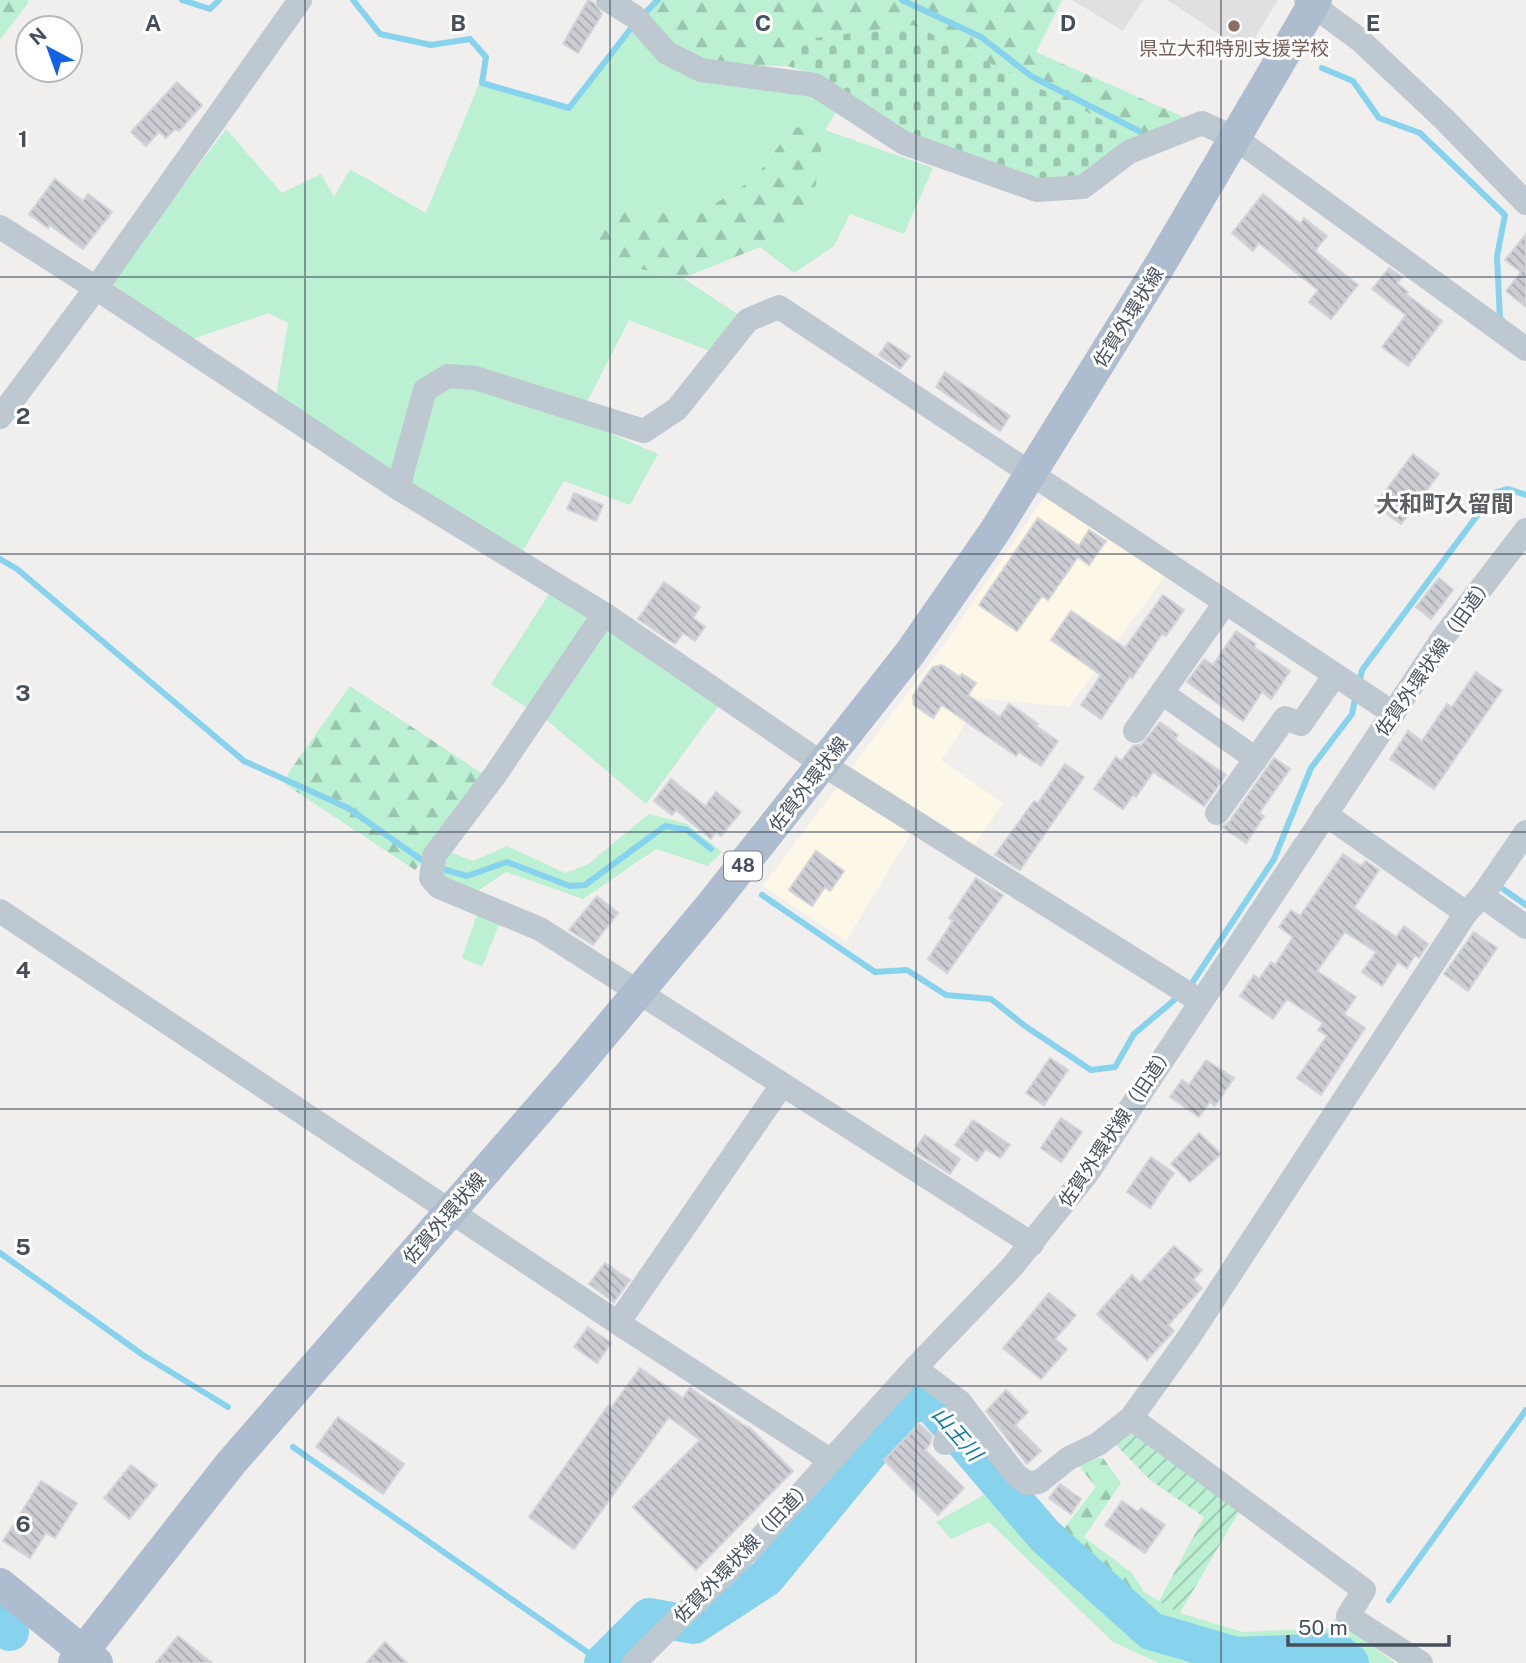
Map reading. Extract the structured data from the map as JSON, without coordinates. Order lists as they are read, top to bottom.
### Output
{
  "streets": {
    "main road": ["佐賀外環状線", "48"],
    "street": ["佐賀外環状線（旧道）"]
  },
  "districts": ["大和町久留間"],
  "water": ["山王川"],
  "places": ["県立大和特別支援学校"],
  "scale_bar": "50 m",
  "north": "top left",
  "grid": {
    "columns": [
      "A",
      "B",
      "C",
      "D",
      "E"
    ],
    "rows": [
      "1",
      "2",
      "3",
      "4",
      "5",
      "6"
    ]
  }
}
